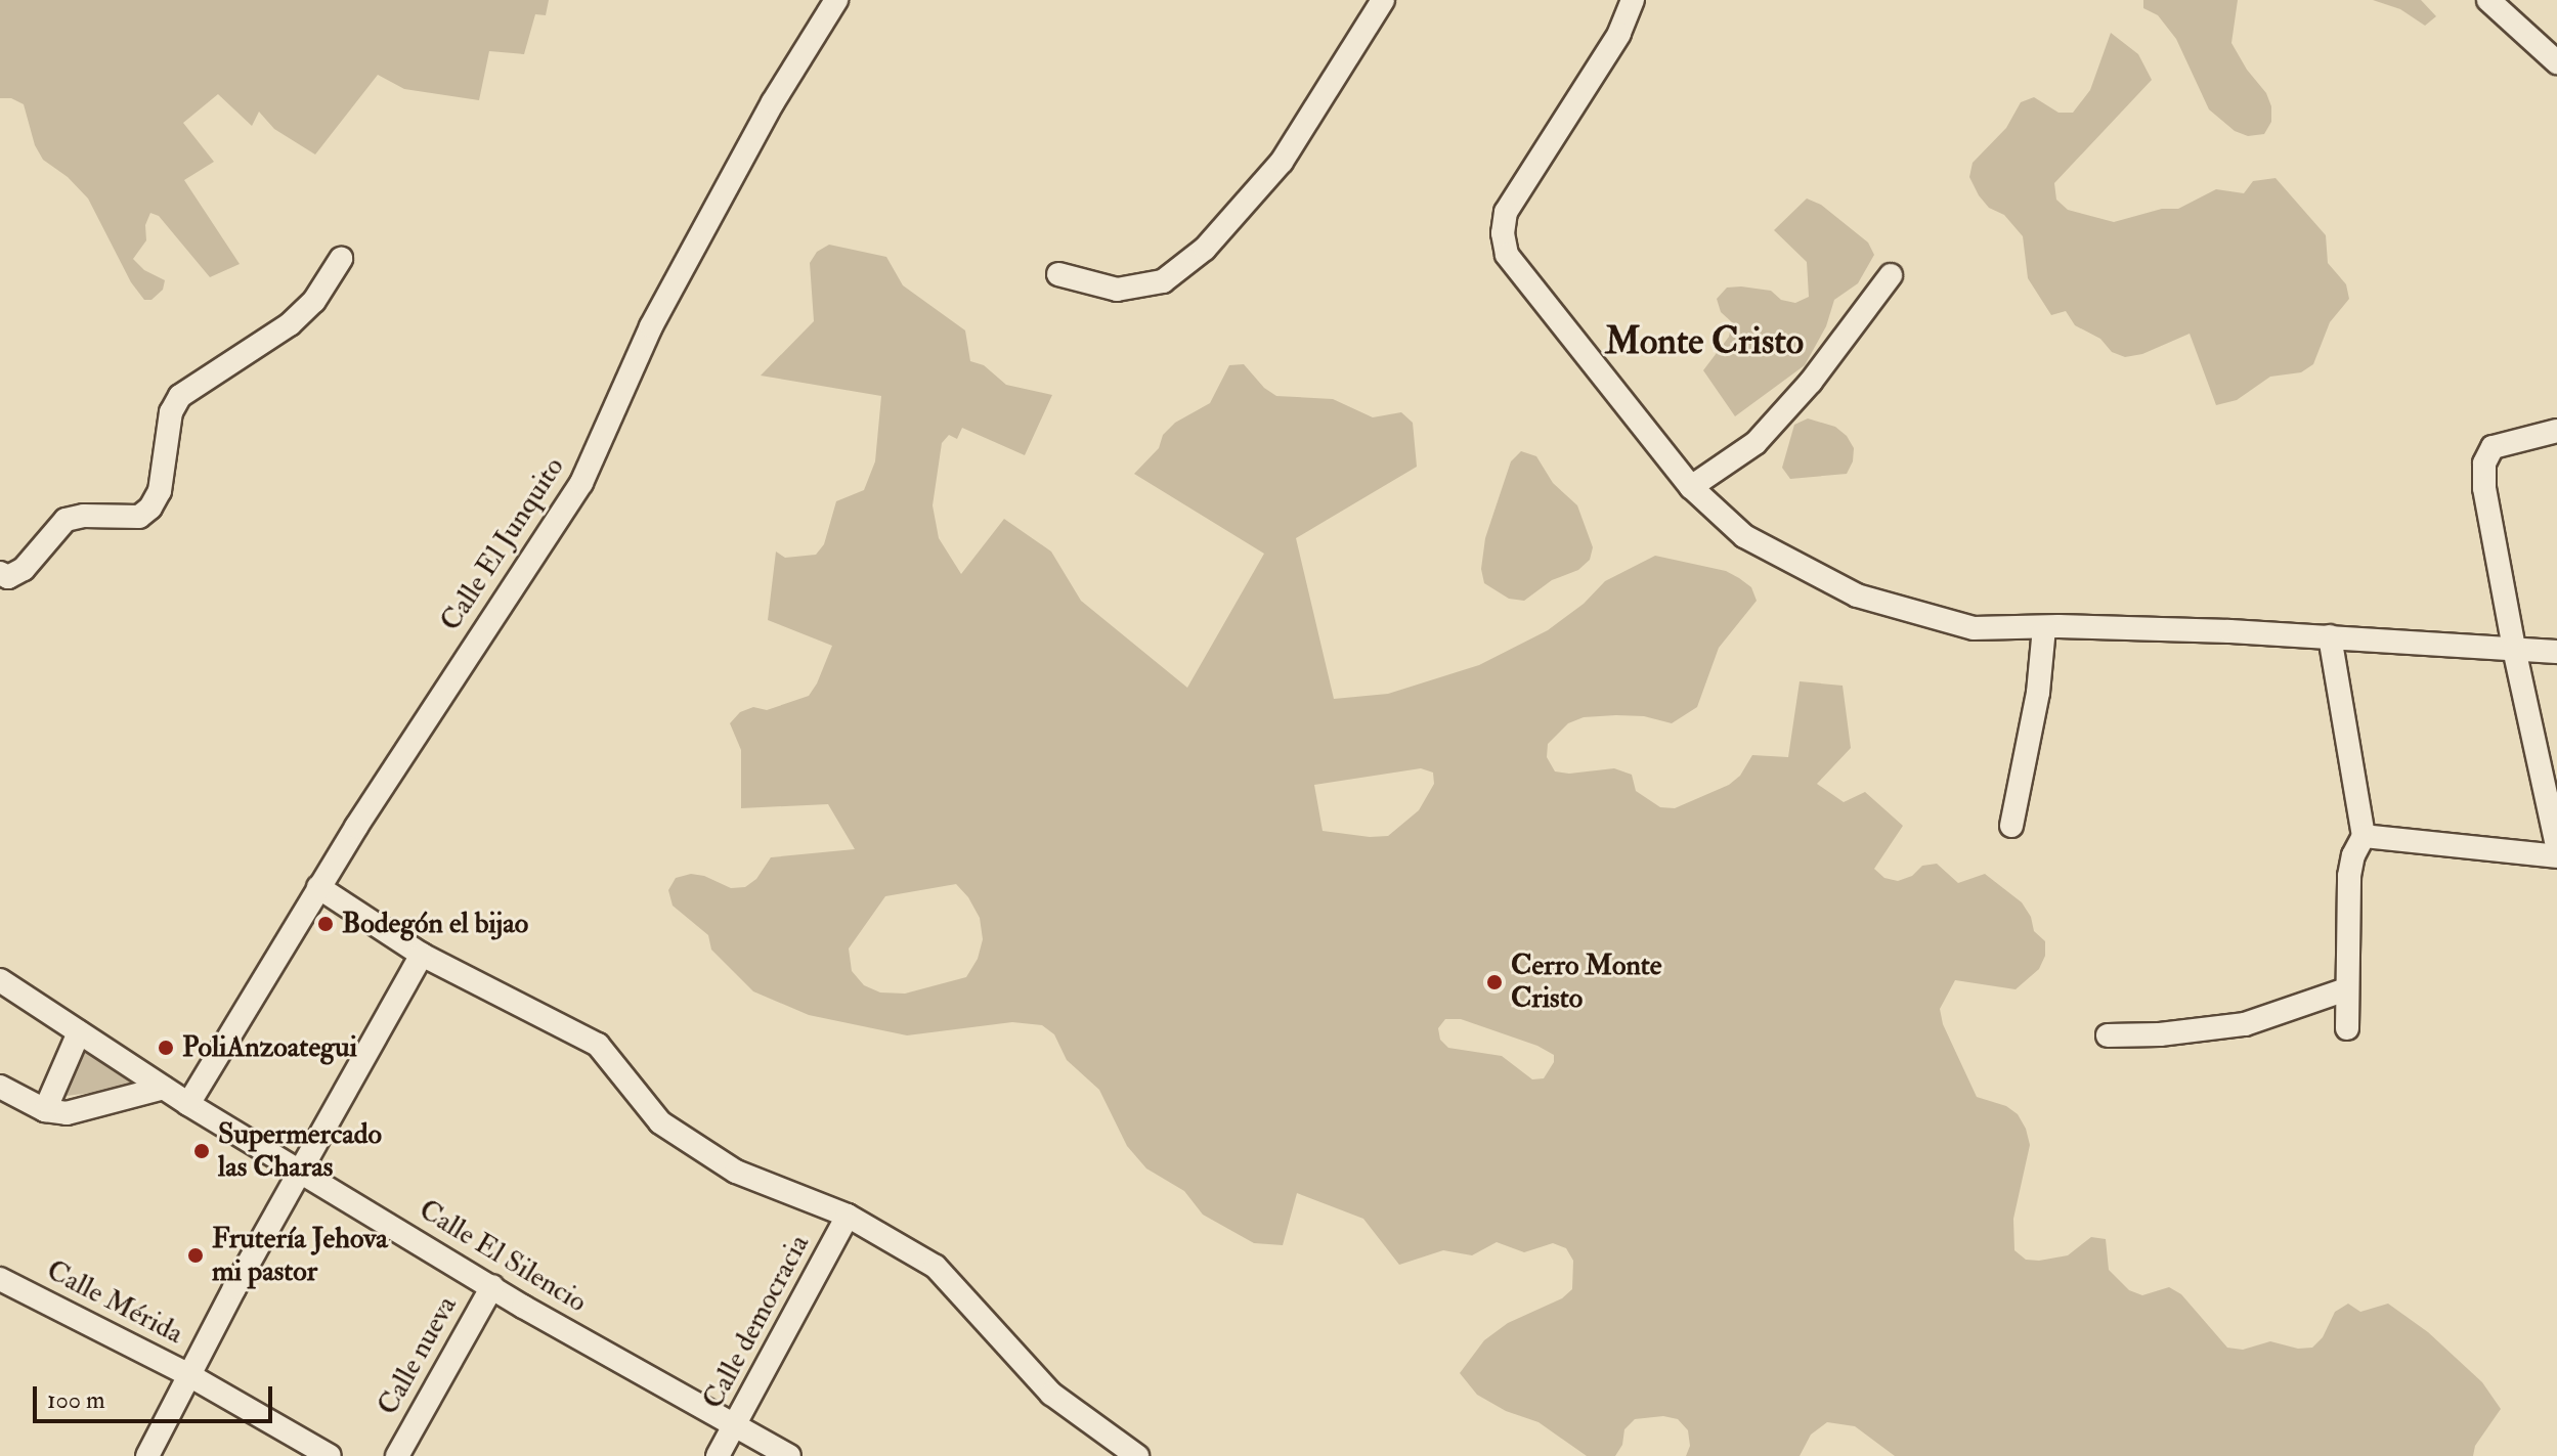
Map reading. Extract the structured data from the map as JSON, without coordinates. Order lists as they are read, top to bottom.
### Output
{
  "streets": {
    "street": [
      "Calle El Junquito",
      "Calle El Silencio",
      "Calle Mérida",
      "Calle democracia",
      "Calle nueva"
    ]
  },
  "crossings": [
    ["Calle El Junquito", "Calle El Silencio"],
    ["Calle El Silencio", "Calle democracia"],
    ["Calle El Silencio", "Calle nueva"]
  ],
  "districts": ["Monte Cristo"],
  "places": [
    "Bodegón el bijao",
    "Cerro Monte Cristo",
    "PoliAnzoategui",
    "Supermercado las Charas",
    "Frutería Jehova mi pastor"
  ],
  "scale_bar": "100 m"
}
